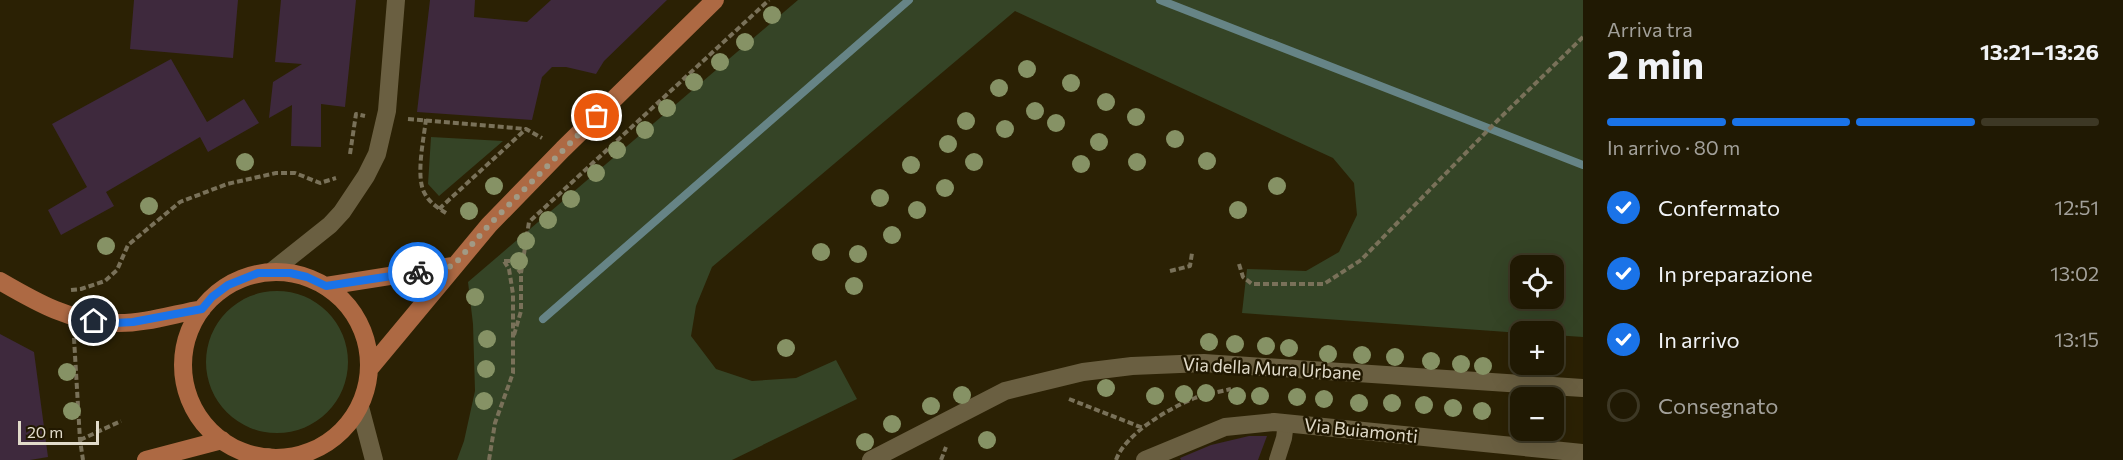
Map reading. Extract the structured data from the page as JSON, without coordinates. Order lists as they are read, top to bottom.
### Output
{
  "streets": {
    "street": ["Via della Mura Urbane", "Via Buiamonti"]
  },
  "scale_bar": "20 m",
  "page": {
    "heading": ["2 min", "Arriva tra", "13:21–13:26"],
    "bar": "In arrivo · 80 m",
    "list": [
      ["Confermato", "12:51"],
      ["In preparazione", "13:02"],
      ["In arrivo", "13:15"],
      "Consegnato"
    ],
    "map_buttons": ["+", "−"],
    "scale": "20 m"
  }
}
